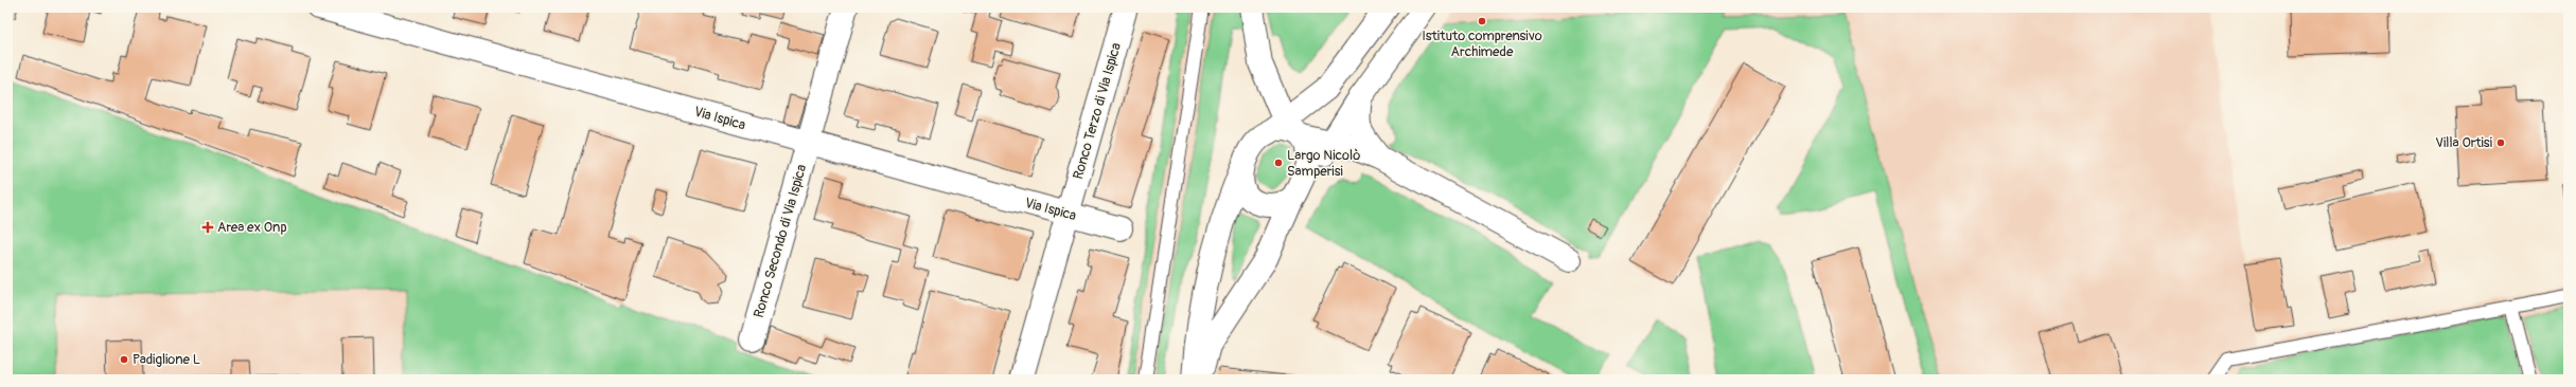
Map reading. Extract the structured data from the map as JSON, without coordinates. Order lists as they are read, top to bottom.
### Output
{
  "streets": {
    "street": ["Ronco Terzo di Via Ispica", "Via Ispica", "Ronco Secondo di Via Ispica"]
  },
  "crossings": [
    ["Ronco Terzo di Via Ispica", "Via Ispica"],
    ["Via Ispica", "Ronco Secondo di Via Ispica"]
  ],
  "places": {
    "other": [
      "Istituto comprensivo Archimede",
      "Villa Ortisi",
      "Largo Nicolò Samperisi",
      "Padiglione L"
    ],
    "health": ["Area ex Onp"]
  }
}
